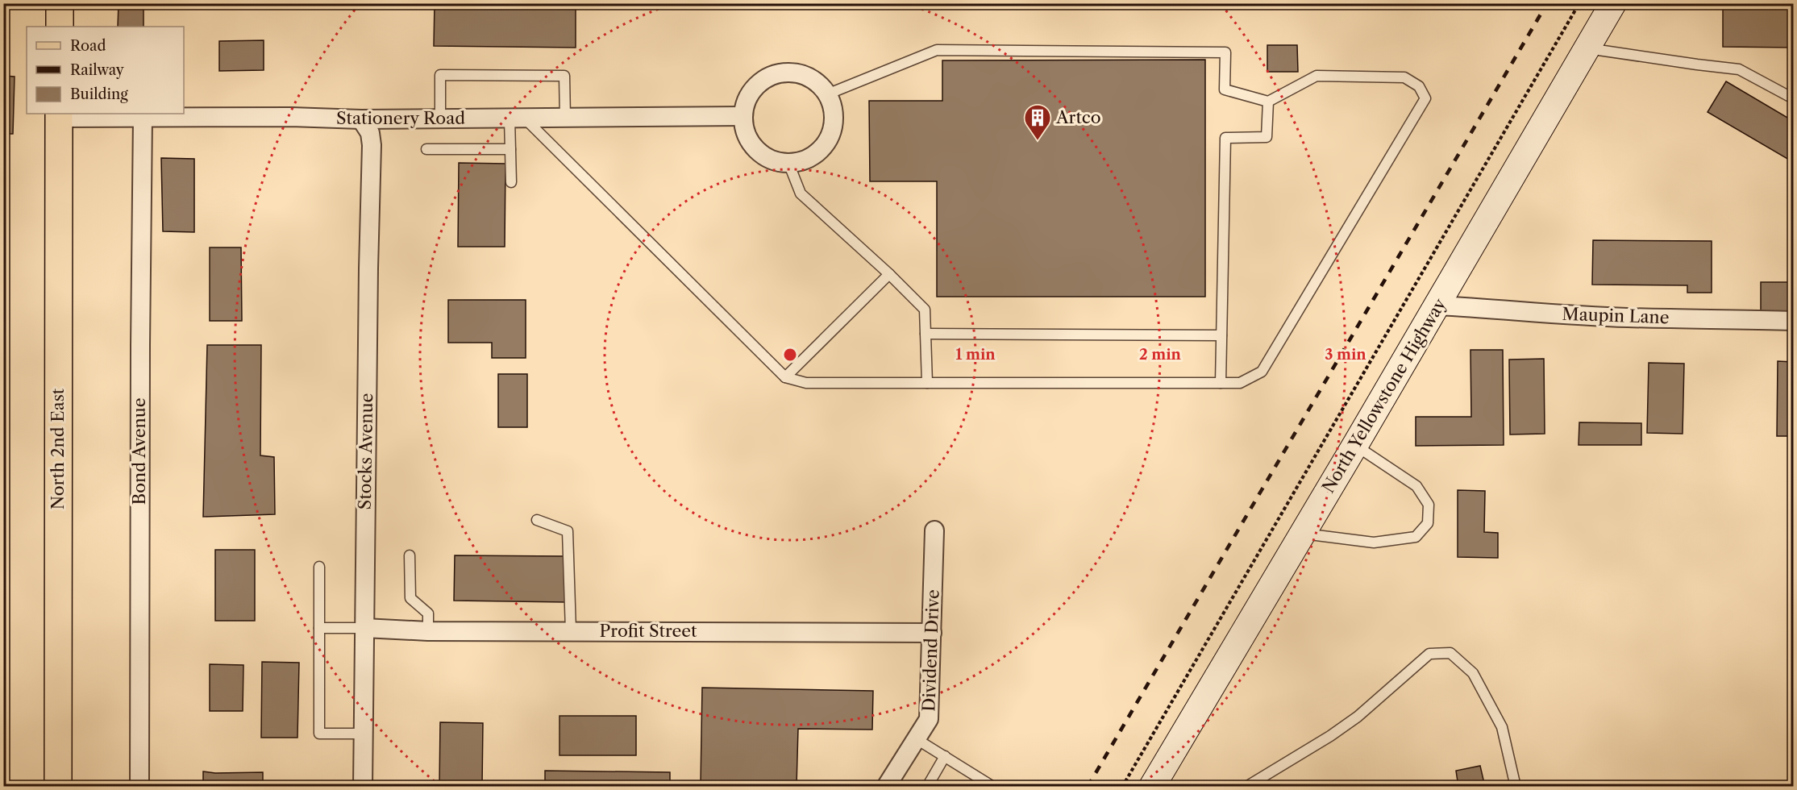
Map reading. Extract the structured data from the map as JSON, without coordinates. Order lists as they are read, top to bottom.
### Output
{
  "streets": {
    "main road": ["North Yellowstone Highway", "North 2nd East"],
    "street": [
      "Stationery Road",
      "Maupin Lane",
      "Bond Avenue",
      "Stocks Avenue",
      "Profit Street",
      "Dividend Drive"
    ]
  },
  "crossings": [
    ["Stationery Road", "North 2nd East"],
    ["Stationery Road", "Bond Avenue"],
    ["Stationery Road", "Stocks Avenue"],
    ["Maupin Lane", "North Yellowstone Highway"],
    ["Stocks Avenue", "Profit Street"],
    ["Profit Street", "Dividend Drive"]
  ],
  "places": {
    "building": ["Artco"]
  },
  "legend": ["Road", "Railway", "Building"],
  "rings": ["1 min", "2 min", "3 min"]
}
